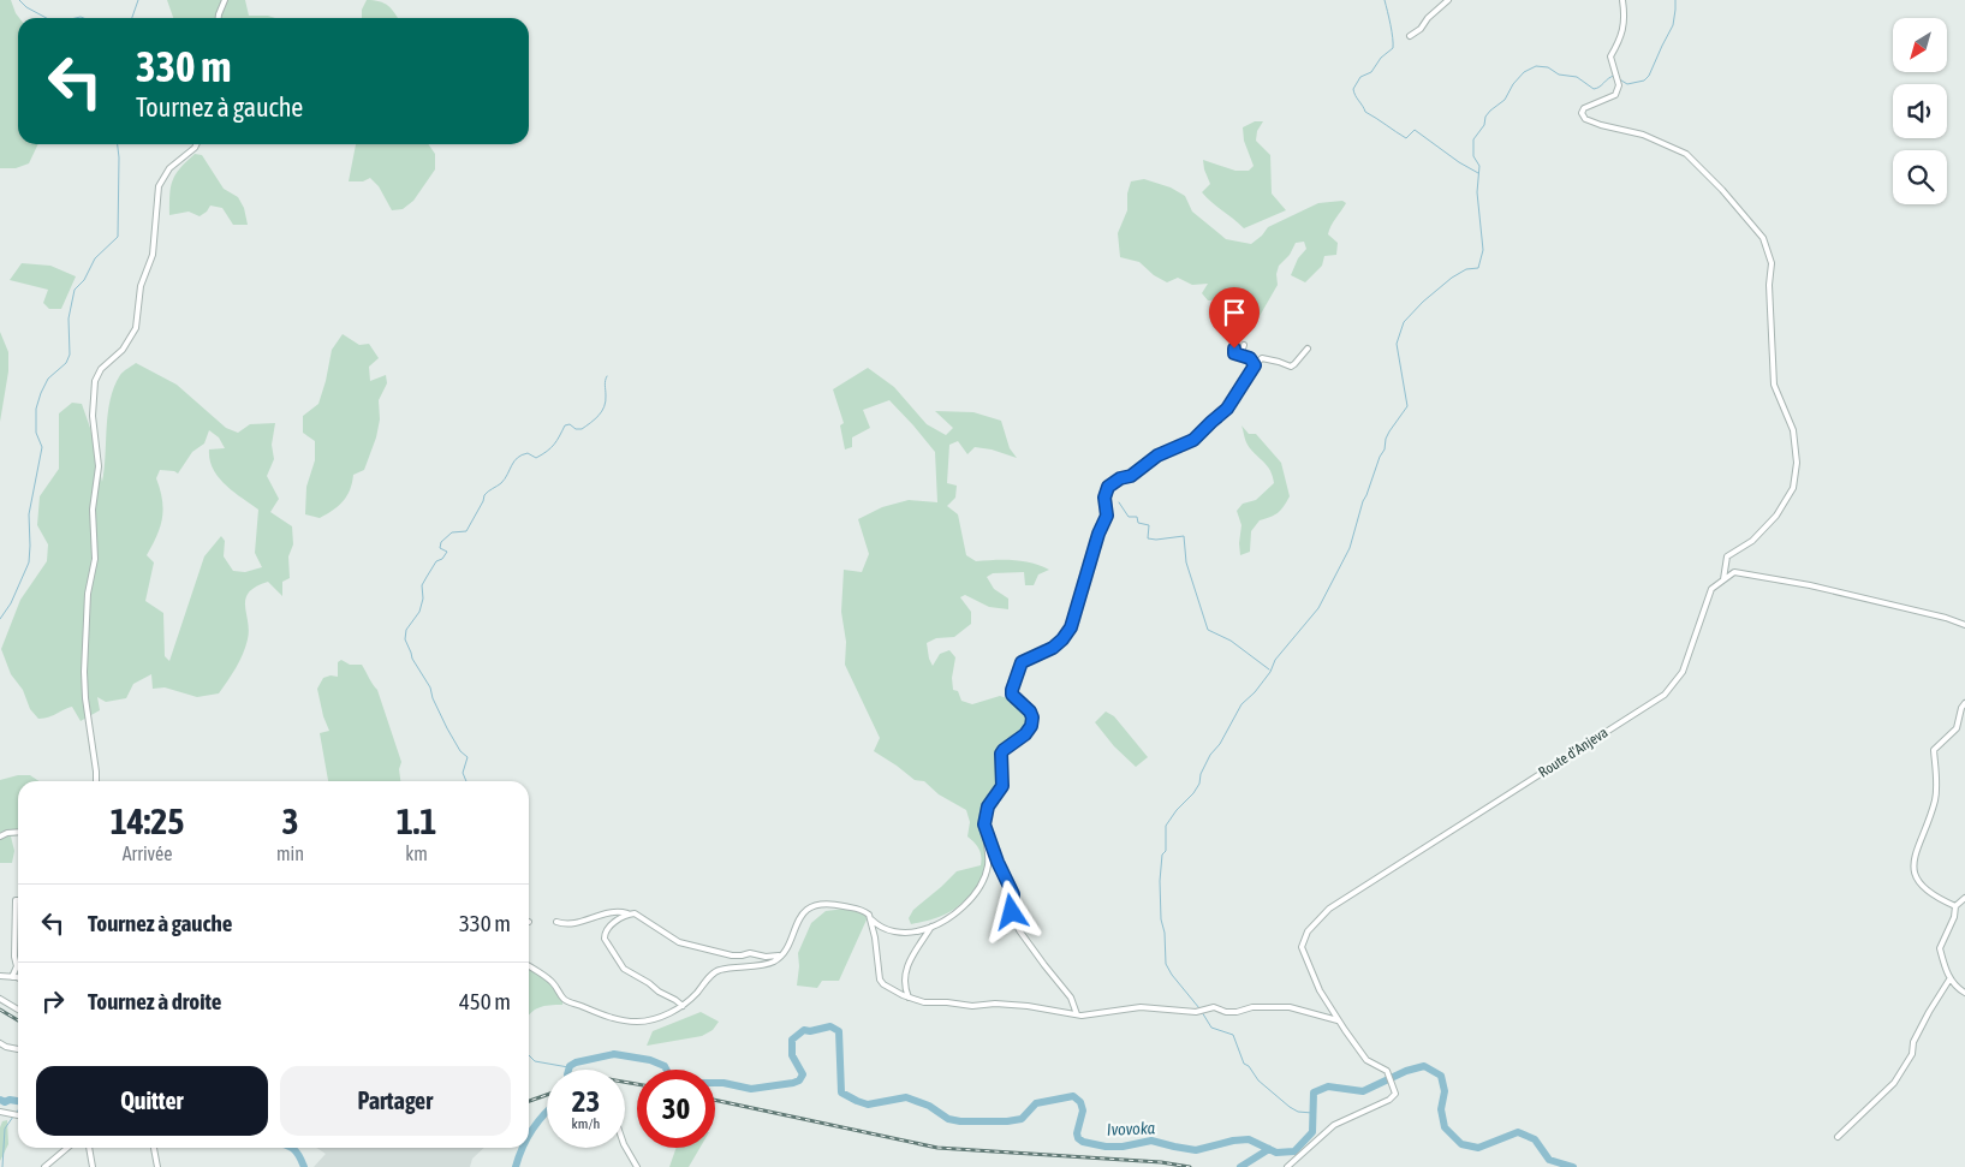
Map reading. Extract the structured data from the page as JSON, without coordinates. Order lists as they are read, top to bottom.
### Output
{
  "streets": {
    "street": ["Route d'Anjeva"]
  },
  "water": ["Ivovoka"],
  "north": "bottom left",
  "page": {
    "turn": ["330 m", "Tournez à gauche"],
    "eta": [
      "14:25",
      "Arrivée",
      "3",
      "min",
      "1.1",
      "km"
    ],
    "list": [
      {
        "name": "Tournez à gauche",
        "value": "330 m"
      },
      {
        "name": "Tournez à droite",
        "value": "450 m"
      }
    ],
    "buttons": ["Quitter", "Partager"],
    "speed": "23 km/h",
    "limit": "30"
  }
}
